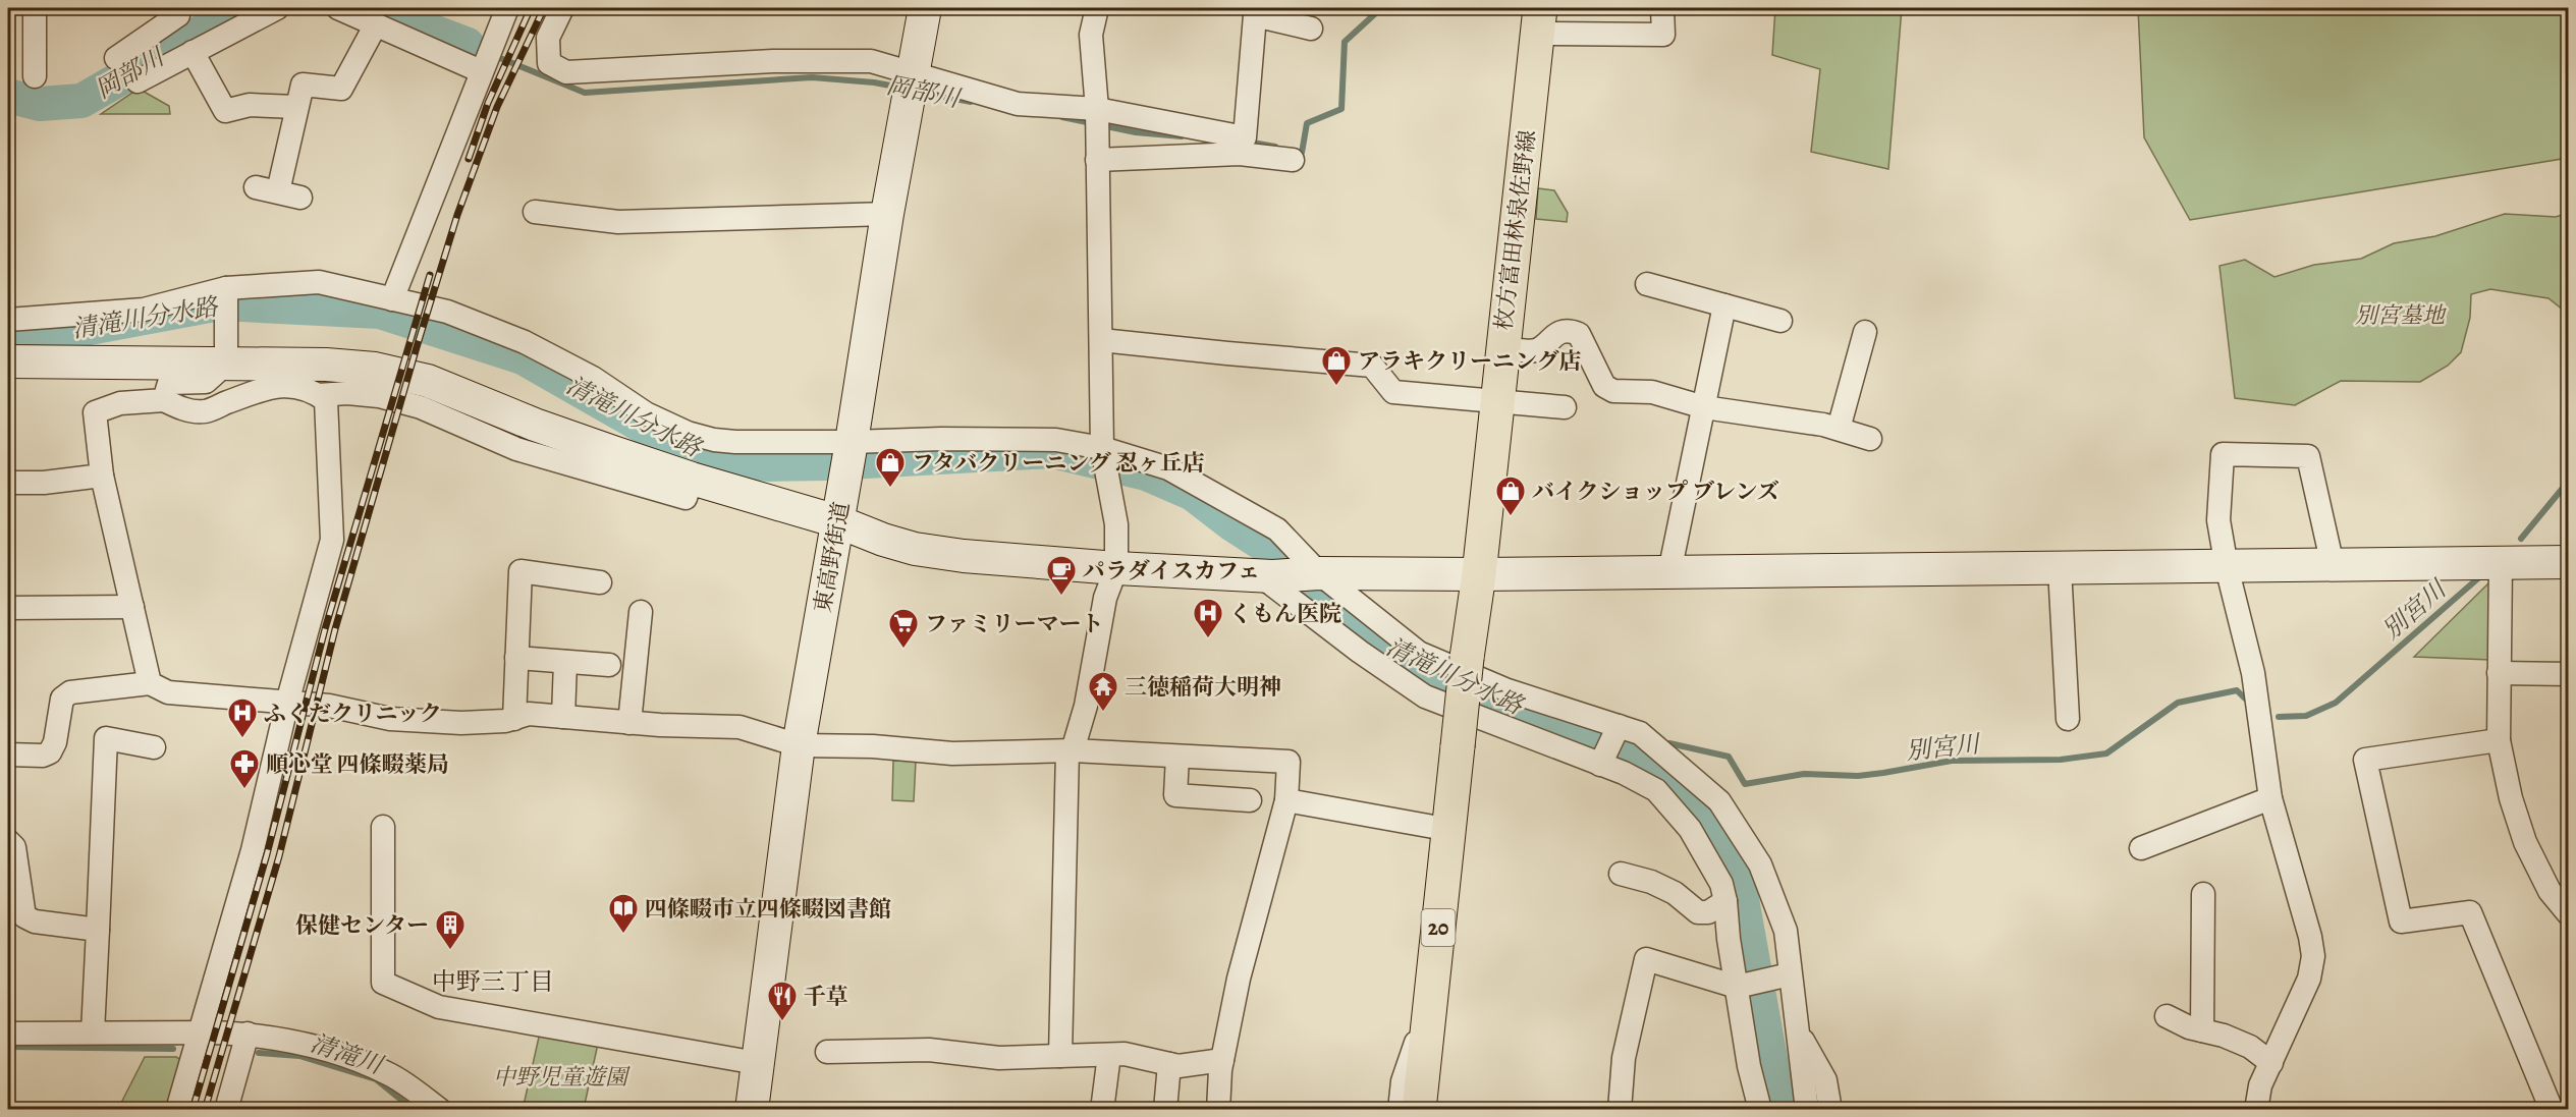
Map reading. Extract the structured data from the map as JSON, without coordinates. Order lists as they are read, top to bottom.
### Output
{
  "streets": {
    "main road": ["枚方富田林泉佐野線", "20"],
    "street": ["東高野街道"]
  },
  "districts": ["中野三丁目"],
  "water": [
    "岡部川",
    "清滝川分水路",
    "別宮川",
    "清滝川"
  ],
  "parks": ["別宮墓地", "中野児童遊園"],
  "places": {
    "shop": ["アラキクリーニング店", "フタバクリーニング 忍ヶ丘店", "バイクショップ ブレンズ"],
    "cafe": ["パラダイスカフェ"],
    "hospital": ["くもん医院", "ふくだクリニック"],
    "supermarket": ["ファミリーマート"],
    "temple": ["三徳稲荷大明神"],
    "pharmacy": ["順心堂 四條畷薬局"],
    "library": ["四條畷市立四條畷図書館"],
    "building": ["保健センター"],
    "restaurant": ["千草"]
  }
}
